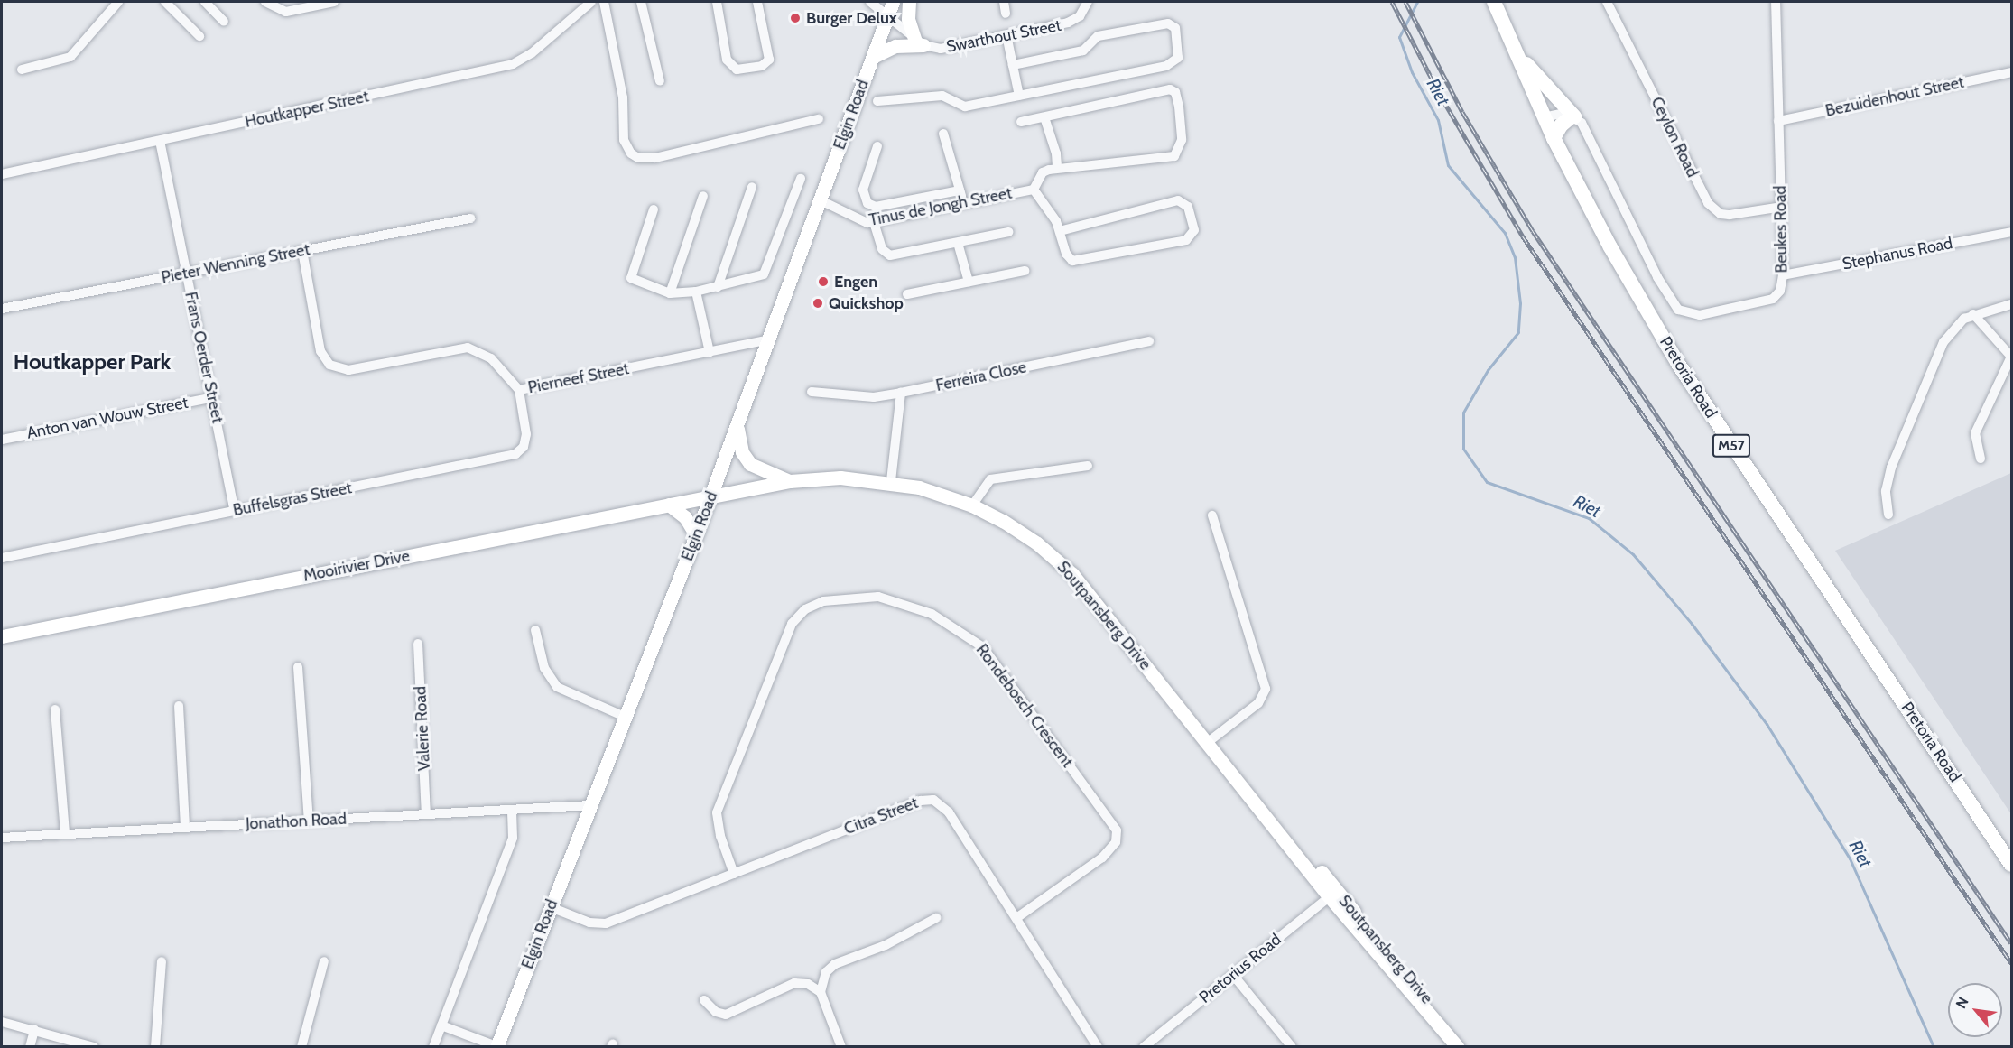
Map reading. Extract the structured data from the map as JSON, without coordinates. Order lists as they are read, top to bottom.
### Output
{
  "streets": {
    "main road": ["Pretoria Road", "M57"],
    "street": [
      "Swarthout Street",
      "Bezuidenhout Street",
      "Houtkapper Street",
      "Elgin Road",
      "Ceylon Road",
      "Tinus de Jongh Street",
      "Beukes Road",
      "Stephanus Road",
      "Pieter Wenning Street",
      "Frans Oerder Street",
      "Ferreira Close",
      "Pierneef Street",
      "Anton van Wouw Street",
      "Buffelsgras Street",
      "Mooirivier Drive",
      "Soutpansberg Drive",
      "Rondebosch Crescent",
      "Valerie Road",
      "Citra Street",
      "Jonathon Road",
      "Pretorius Road"
    ]
  },
  "crossings": [
    ["Bezuidenhout Street", "Beukes Road"],
    ["Houtkapper Street", "Frans Oerder Street"],
    ["Elgin Road", "Tinus de Jongh Street"],
    ["Elgin Road", "Pierneef Street"],
    ["Elgin Road", "Mooirivier Drive"],
    ["Elgin Road", "Soutpansberg Drive"],
    ["Elgin Road", "Citra Street"],
    ["Elgin Road", "Jonathon Road"],
    ["Ceylon Road", "Beukes Road"],
    ["Beukes Road", "Stephanus Road"],
    ["Pieter Wenning Street", "Frans Oerder Street"],
    ["Pieter Wenning Street", "Pierneef Street"],
    ["Frans Oerder Street", "Anton van Wouw Street"],
    ["Frans Oerder Street", "Buffelsgras Street"],
    ["Pierneef Street", "Buffelsgras Street"],
    ["Mooirivier Drive", "Soutpansberg Drive"],
    ["Soutpansberg Drive", "Pretorius Road"],
    ["Rondebosch Crescent", "Citra Street"],
    ["Valerie Road", "Jonathon Road"]
  ],
  "districts": ["Houtkapper Park"],
  "water": ["Riet"],
  "places": ["Burger Delux", "Engen", "Quickshop"],
  "north": "top left"
}
